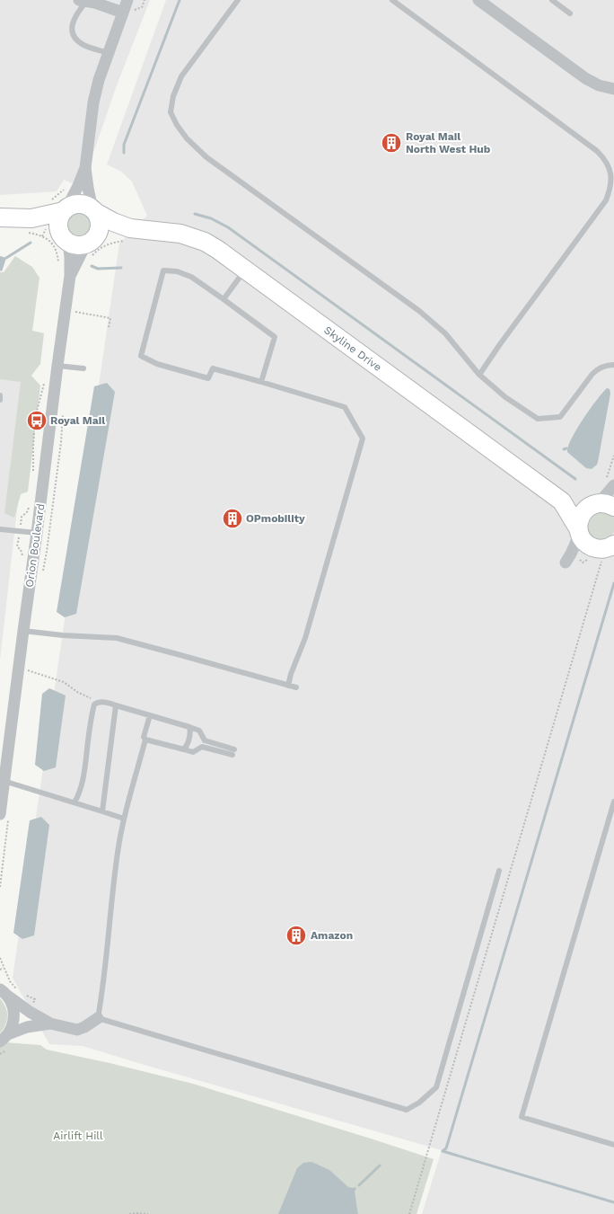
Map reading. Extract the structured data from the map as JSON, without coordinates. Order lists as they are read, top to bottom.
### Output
{
  "streets": {
    "main road": ["Skyline Drive"],
    "street": ["Orion Boulevard"]
  },
  "crossings": [
    ["Skyline Drive", "Orion Boulevard"]
  ],
  "parks": ["Airlift Hill"],
  "places": {
    "building": ["Royal Mail North West Hub", "OPmobility", "Amazon"],
    "bus stop": ["Royal Mail"]
  }
}
